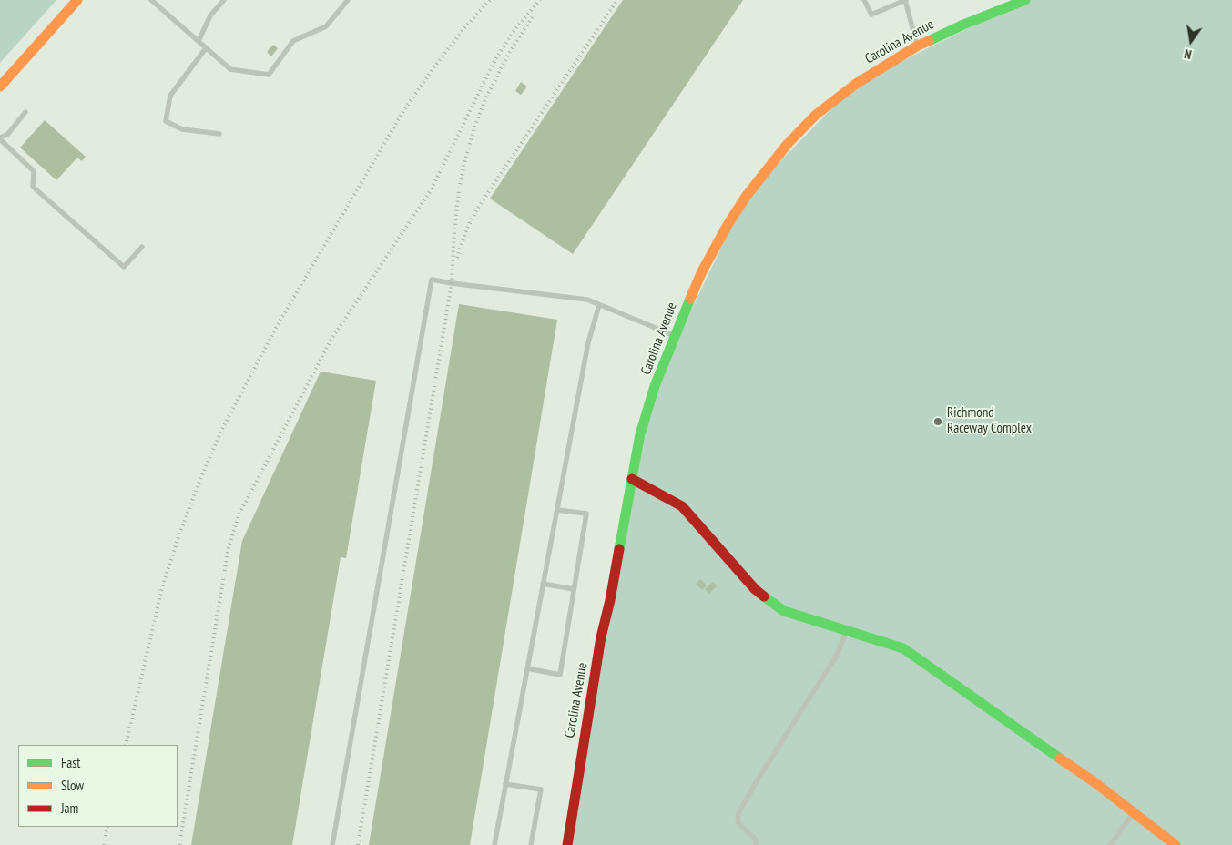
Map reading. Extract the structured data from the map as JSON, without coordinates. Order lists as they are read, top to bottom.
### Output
{
  "streets": {
    "street": ["Carolina Avenue"]
  },
  "places": ["Richmond Raceway Complex"],
  "legend": ["Fast", "Slow", "Jam"],
  "north": "bottom"
}
